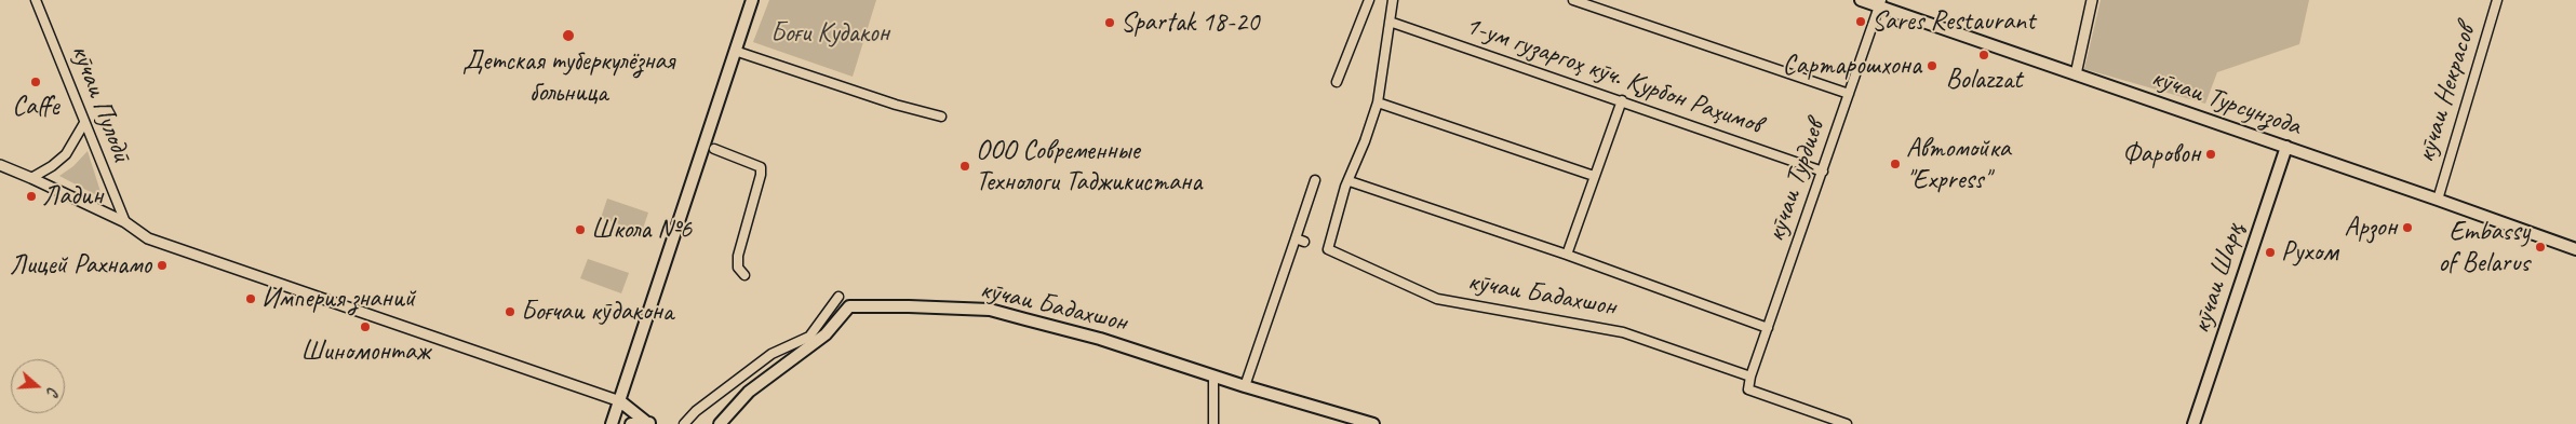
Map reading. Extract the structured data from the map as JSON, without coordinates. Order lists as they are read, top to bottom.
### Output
{
  "streets": {
    "main road": ["кӯчаи Турсунзода", "кӯчаи Шарқ", "кӯчаи Бадахшон"],
    "street": [
      "1-ум гузаргоҳ кӯч. Қурбон Раҳимов",
      "кӯчаи Некрасов",
      "кӯчаи Пулодӣ",
      "кӯчаи Турдиев"
    ]
  },
  "crossings": [
    ["1-ум гузаргоҳ кӯч. Қурбон Раҳимов", "кӯчаи Турдиев"],
    ["кӯчаи Некрасов", "кӯчаи Турсунзода"],
    ["кӯчаи Турсунзода", "кӯчаи Турдиев"],
    ["кӯчаи Турсунзода", "кӯчаи Шарқ"],
    ["кӯчаи Турдиев", "кӯчаи Бадахшон"]
  ],
  "parks": ["Боғи Кудакон"],
  "places": [
    "Sares Restaurant",
    "Spartak 18-20",
    "Детская туберкулёзная больница",
    "Bolazzat",
    "Сартарошхона",
    "Caffe",
    "Фаровон",
    "Автомойка \"Express\"",
    "ООО Современные Технологи Таджикистана",
    "Ладин",
    "Арзон",
    "Школа №6",
    "Embassy of Belarus",
    "Рухом",
    "Лицей Рахнамо",
    "Империя знаний",
    "Боғчаи кӯдакона",
    "Шиномонтаж"
  ],
  "north": "right"
}
